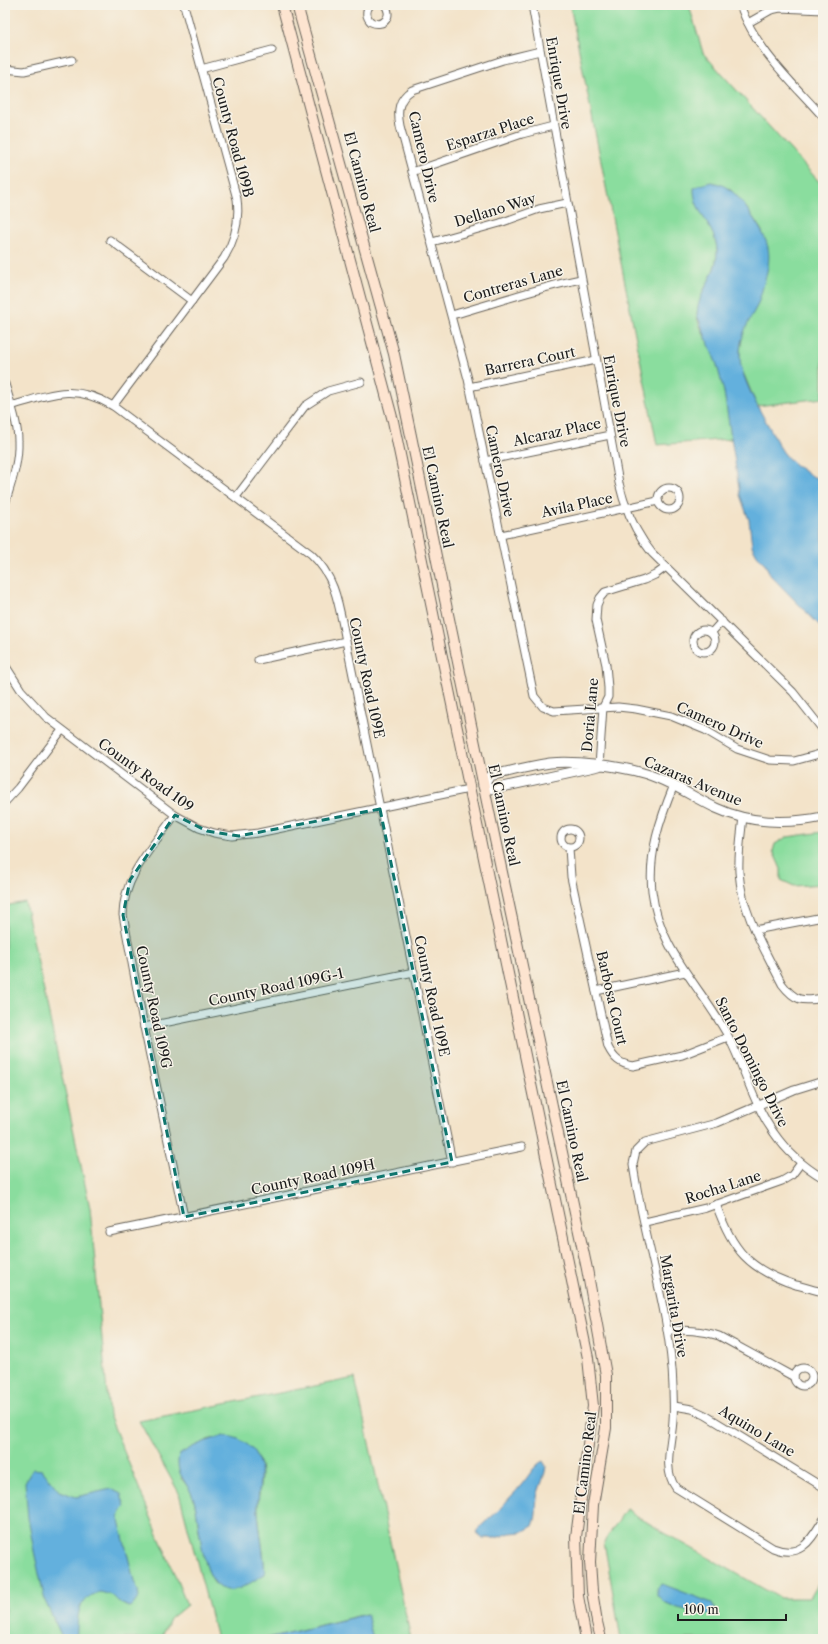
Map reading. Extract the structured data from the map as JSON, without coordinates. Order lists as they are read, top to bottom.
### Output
{
  "streets": {
    "main road": ["El Camino Real"],
    "street": [
      "Enrique Drive",
      "Esparza Place",
      "County Road 109B",
      "Camero Drive",
      "Dellano Way",
      "Contreras Lane",
      "Barrera Court",
      "Alcaraz Place",
      "Avila Place",
      "County Road 109E",
      "Doria Lane",
      "County Road 109",
      "Cazaras Avenue",
      "County Road 109G-1",
      "Barbosa Court",
      "County Road 109G",
      "Santo Domingo Drive",
      "County Road 109H",
      "Rocha Lane",
      "Margarita Drive",
      "Aquino Lane"
    ]
  },
  "crossings": [
    ["Enrique Drive", "Esparza Place"],
    ["Enrique Drive", "Camero Drive"],
    ["Enrique Drive", "Dellano Way"],
    ["Enrique Drive", "Contreras Lane"],
    ["Enrique Drive", "Barrera Court"],
    ["Enrique Drive", "Alcaraz Place"],
    ["Enrique Drive", "Avila Place"],
    ["Enrique Drive", "Doria Lane"],
    ["Esparza Place", "Camero Drive"],
    ["County Road 109B", "County Road 109E"],
    ["Camero Drive", "Dellano Way"],
    ["Camero Drive", "Contreras Lane"],
    ["Camero Drive", "Barrera Court"],
    ["Camero Drive", "Alcaraz Place"],
    ["Camero Drive", "Avila Place"],
    ["Camero Drive", "Doria Lane"],
    ["El Camino Real", "County Road 109"],
    ["El Camino Real", "Cazaras Avenue"],
    ["County Road 109E", "County Road 109"],
    ["County Road 109E", "County Road 109G-1"],
    ["County Road 109E", "County Road 109H"],
    ["Doria Lane", "Cazaras Avenue"],
    ["County Road 109", "County Road 109G"],
    ["Cazaras Avenue", "Santo Domingo Drive"],
    ["County Road 109G-1", "County Road 109G"],
    ["Barbosa Court", "Santo Domingo Drive"],
    ["County Road 109G", "County Road 109H"],
    ["Santo Domingo Drive", "Rocha Lane"],
    ["Santo Domingo Drive", "Margarita Drive"],
    ["Rocha Lane", "Margarita Drive"],
    ["Margarita Drive", "Aquino Lane"]
  ],
  "scale_bar": "100 m"
}
